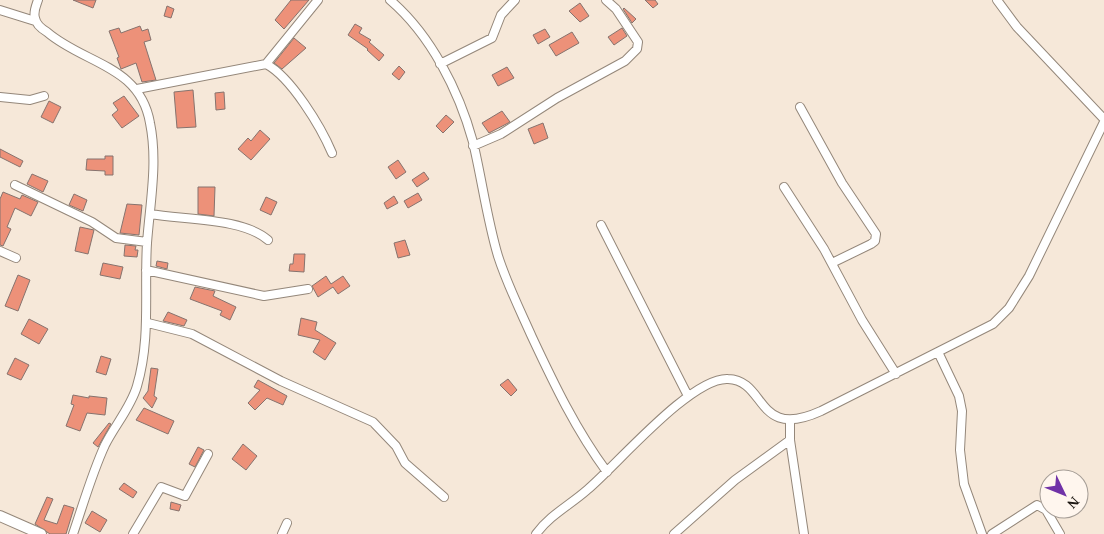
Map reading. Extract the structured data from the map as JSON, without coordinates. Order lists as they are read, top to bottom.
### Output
{
  "north": "bottom right"
}
